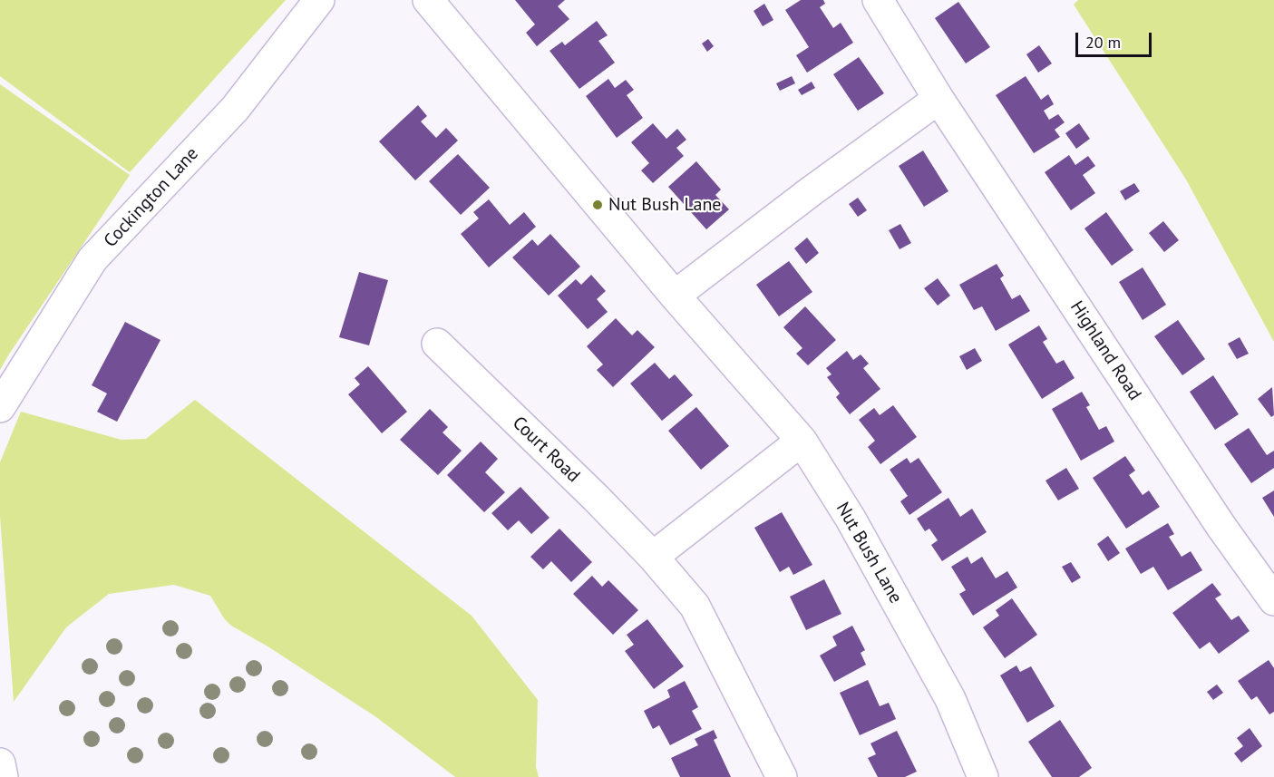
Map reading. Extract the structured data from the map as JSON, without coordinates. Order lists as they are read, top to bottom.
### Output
{
  "streets": {
    "street": [
      "Cockington Lane",
      "Highland Road",
      "Court Road",
      "Nut Bush Lane"
    ]
  },
  "places": ["Nut Bush Lane"],
  "scale_bar": "20 m"
}
